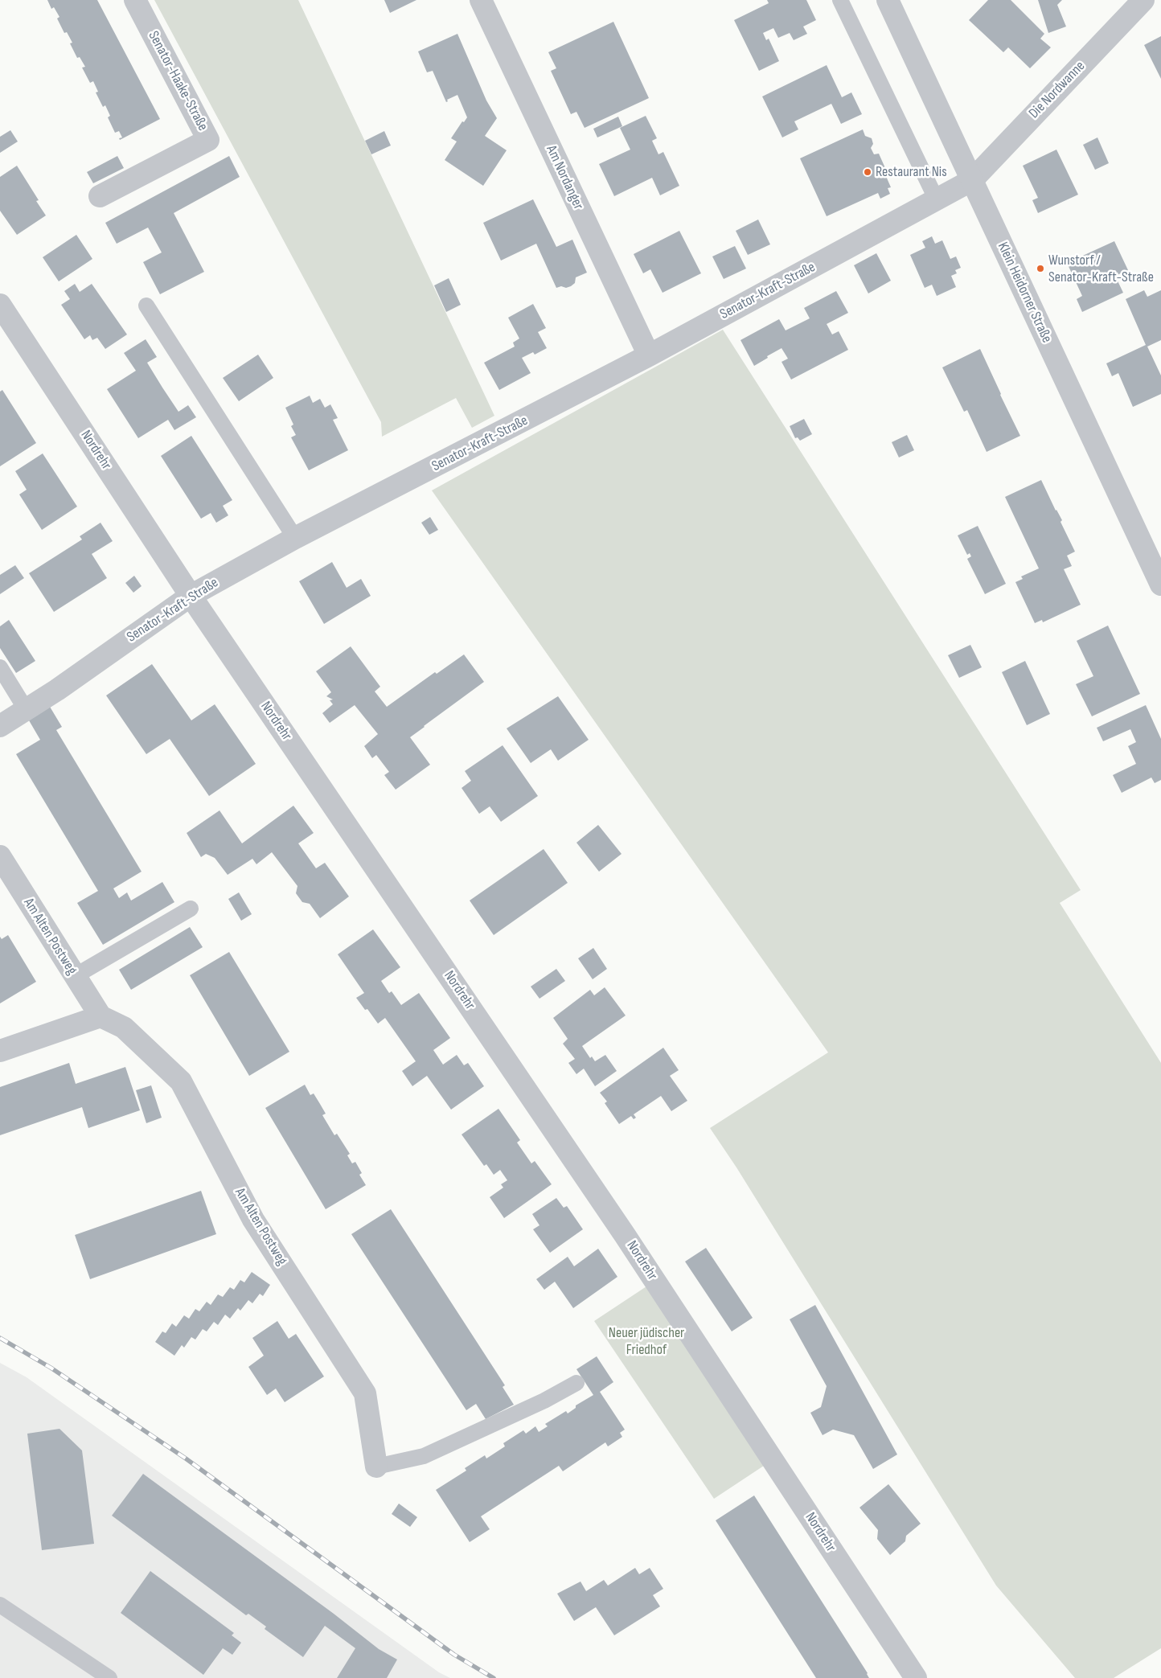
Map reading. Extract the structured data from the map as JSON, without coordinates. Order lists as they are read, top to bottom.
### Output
{
  "streets": {
    "street": [
      "Senator-Haake-Straße",
      "Die Nordwanne",
      "Am Nordanger",
      "Senator-Kraft-Straße",
      "Klein Heidorner Straße",
      "Nordrehr",
      "Am Alten Postweg"
    ]
  },
  "crossings": [
    ["Die Nordwanne", "Senator-Kraft-Straße"],
    ["Die Nordwanne", "Klein Heidorner Straße"],
    ["Am Nordanger", "Senator-Kraft-Straße"],
    ["Senator-Kraft-Straße", "Klein Heidorner Straße"],
    ["Senator-Kraft-Straße", "Nordrehr"]
  ],
  "parks": ["Neuer jüdischer Friedhof"],
  "places": ["Restaurant Nis", "Wunstorf / Senator-Kraft-Straße"]
}
